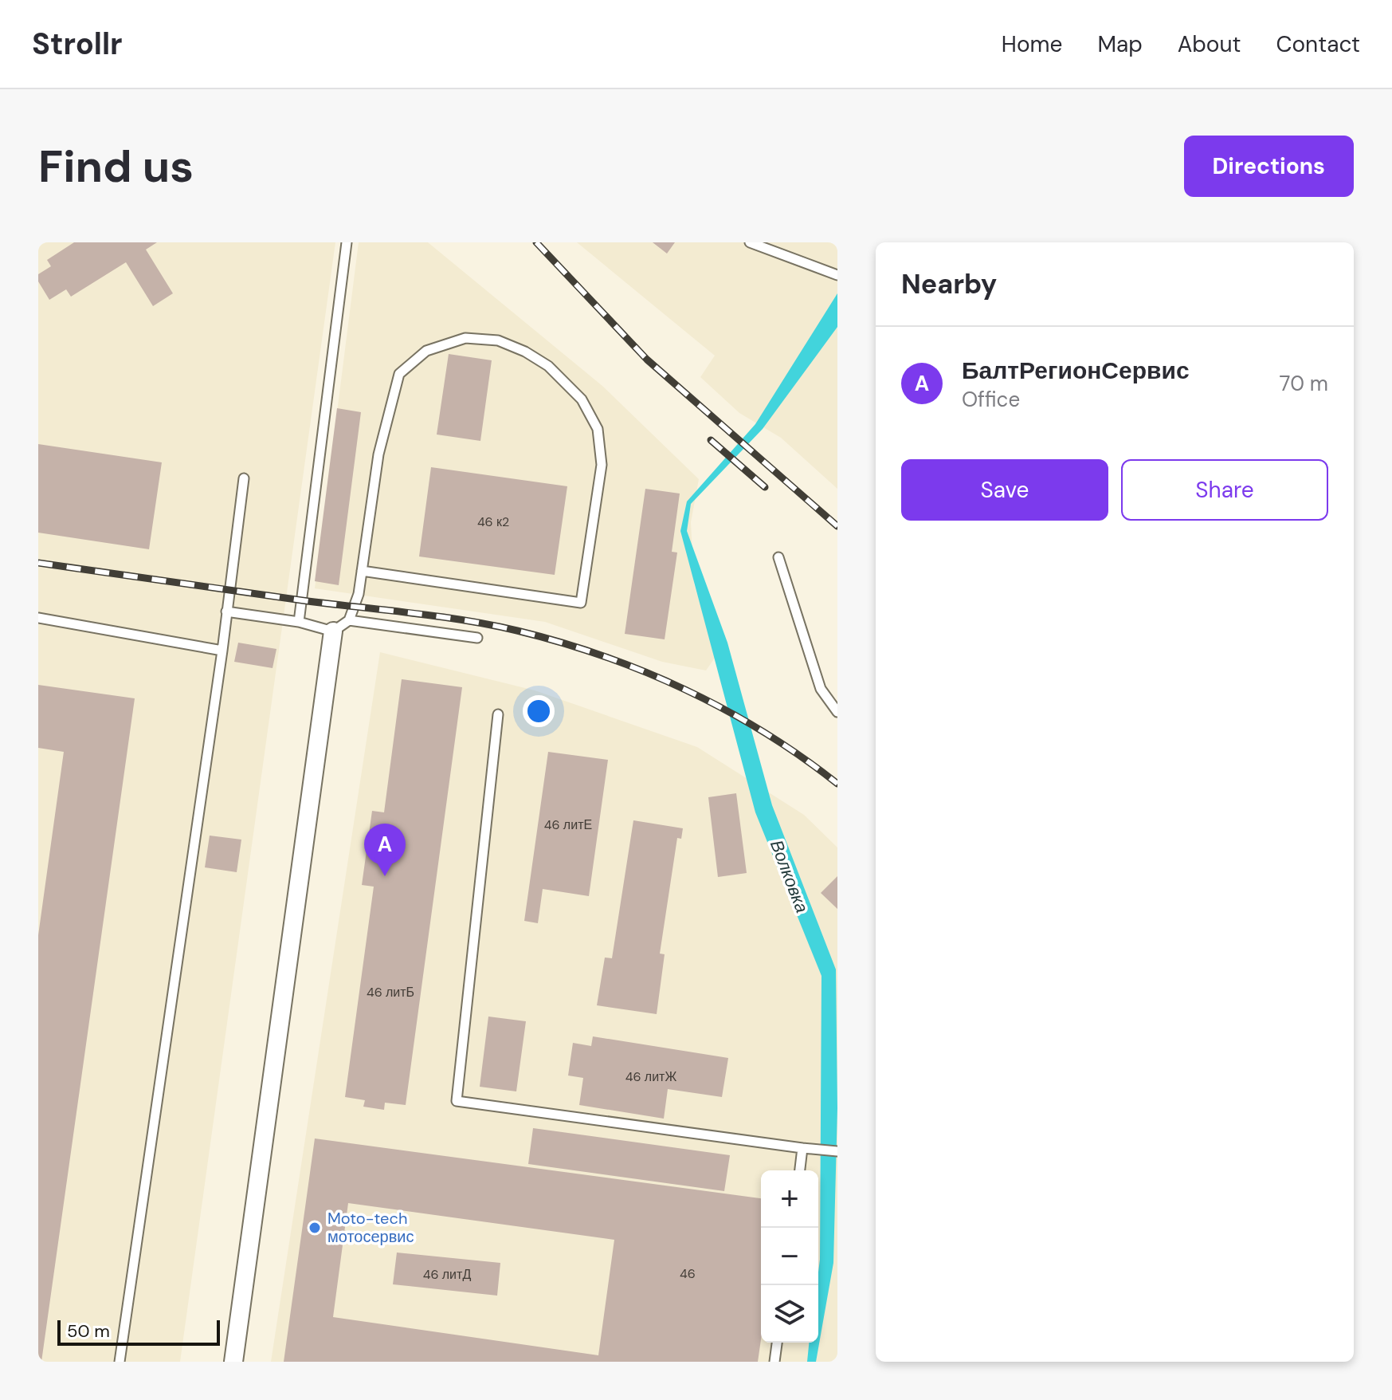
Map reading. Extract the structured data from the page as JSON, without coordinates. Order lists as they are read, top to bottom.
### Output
{
  "water": ["Волковка"],
  "places": ["Moto-tech мотосервис"],
  "house_numbers": [
    "46 к2",
    "46 литЕ",
    "46 литБ",
    "46 литЖ",
    "46",
    "46 литД"
  ],
  "scale_bar": "50 m",
  "page": {
    "header": "Strollr",
    "nav": [
      "Home",
      "Map",
      "About",
      "Contact"
    ],
    "buttons": [
      "Directions",
      ["Save", "Share"]
    ],
    "title": "Find us",
    "heading": "Nearby",
    "list": [
      {
        "mark": "A",
        "name": "БалтРегионСервис",
        "note": "Office",
        "value": "70 m"
      }
    ],
    "pins": "A",
    "map_buttons": ["+", "−"],
    "scale": "50 m"
  }
}
